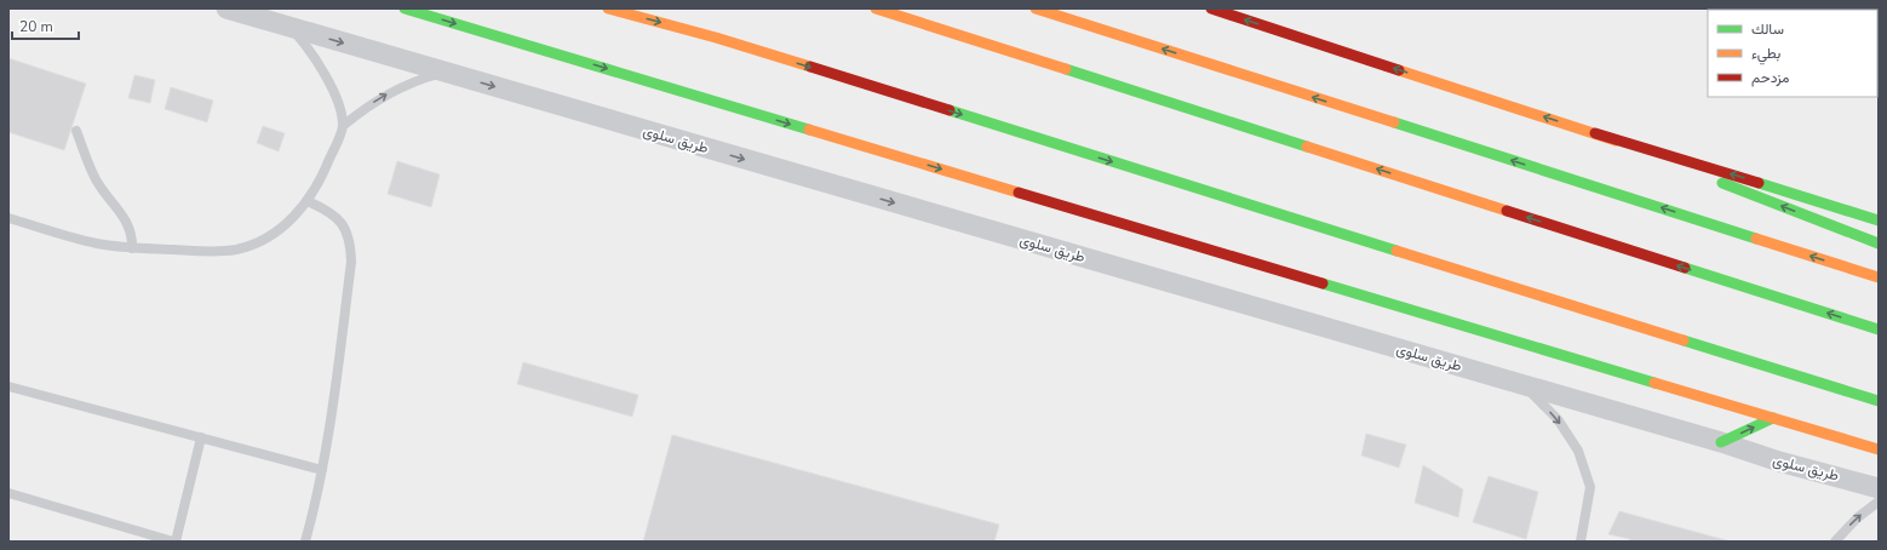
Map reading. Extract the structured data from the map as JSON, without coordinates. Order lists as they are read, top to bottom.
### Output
{
  "streets": {
    "street": ["طريق سلوى"]
  },
  "one_way": ["طريق سلوى"],
  "legend": ["سالك", "بطيء", "مزدحم"],
  "scale_bar": "20 m"
}
